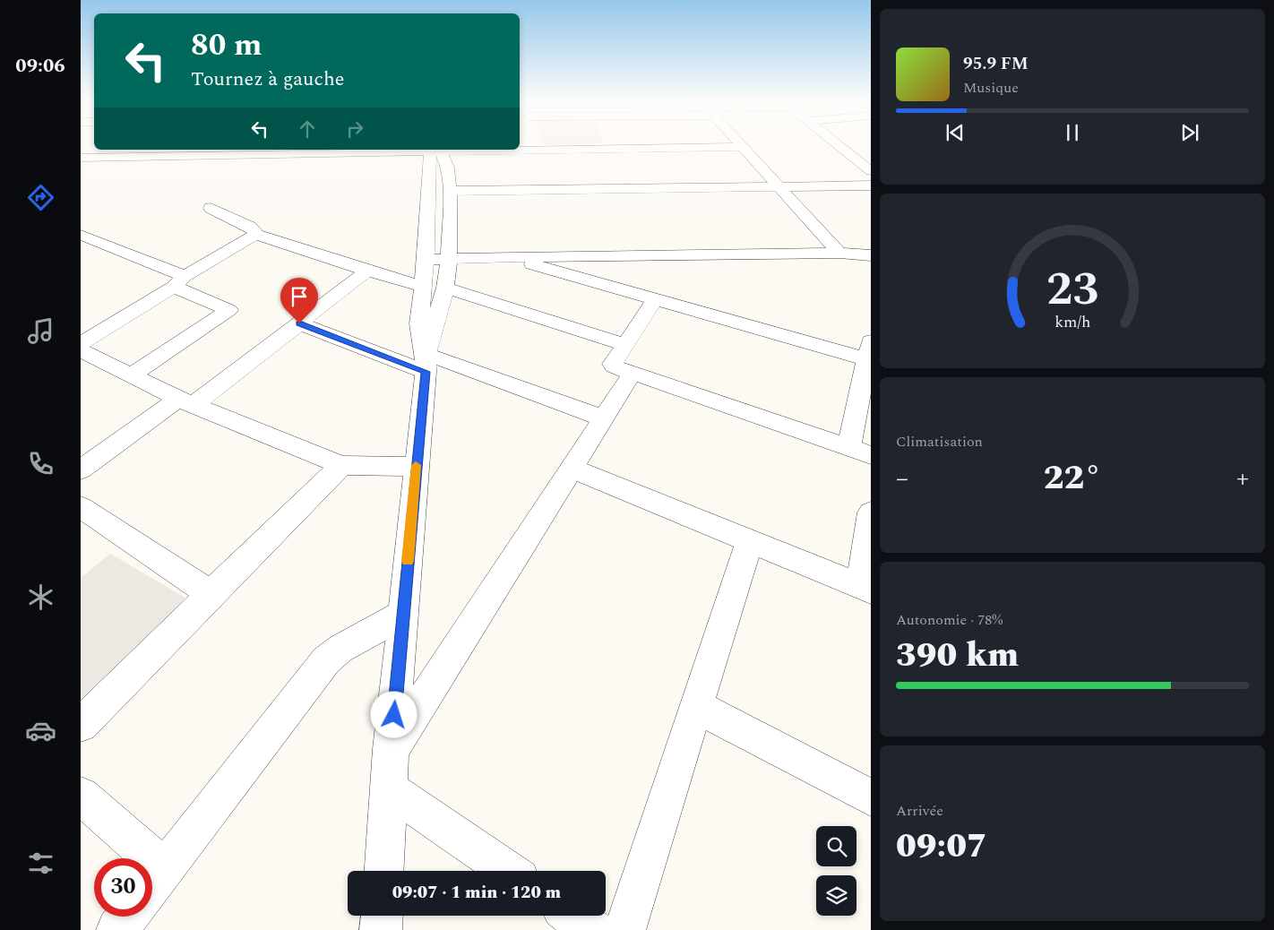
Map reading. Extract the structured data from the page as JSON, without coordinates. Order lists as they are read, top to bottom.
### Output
{
  "page": {
    "tabs": "09:06",
    "turn": ["80 m", "Tournez à gauche"],
    "song": ["95.9 FM", "Musique"],
    "tile": [
      "Climatisation",
      ["Autonomie · 78%", "390 km"],
      ["Arrivée", "09:07"]
    ],
    "heat": ["−", "22°", "+"],
    "limit": "30",
    "trip": "09:07 · 1 min · 120 m",
    "gauge": ["23", "km/h"]
  }
}
